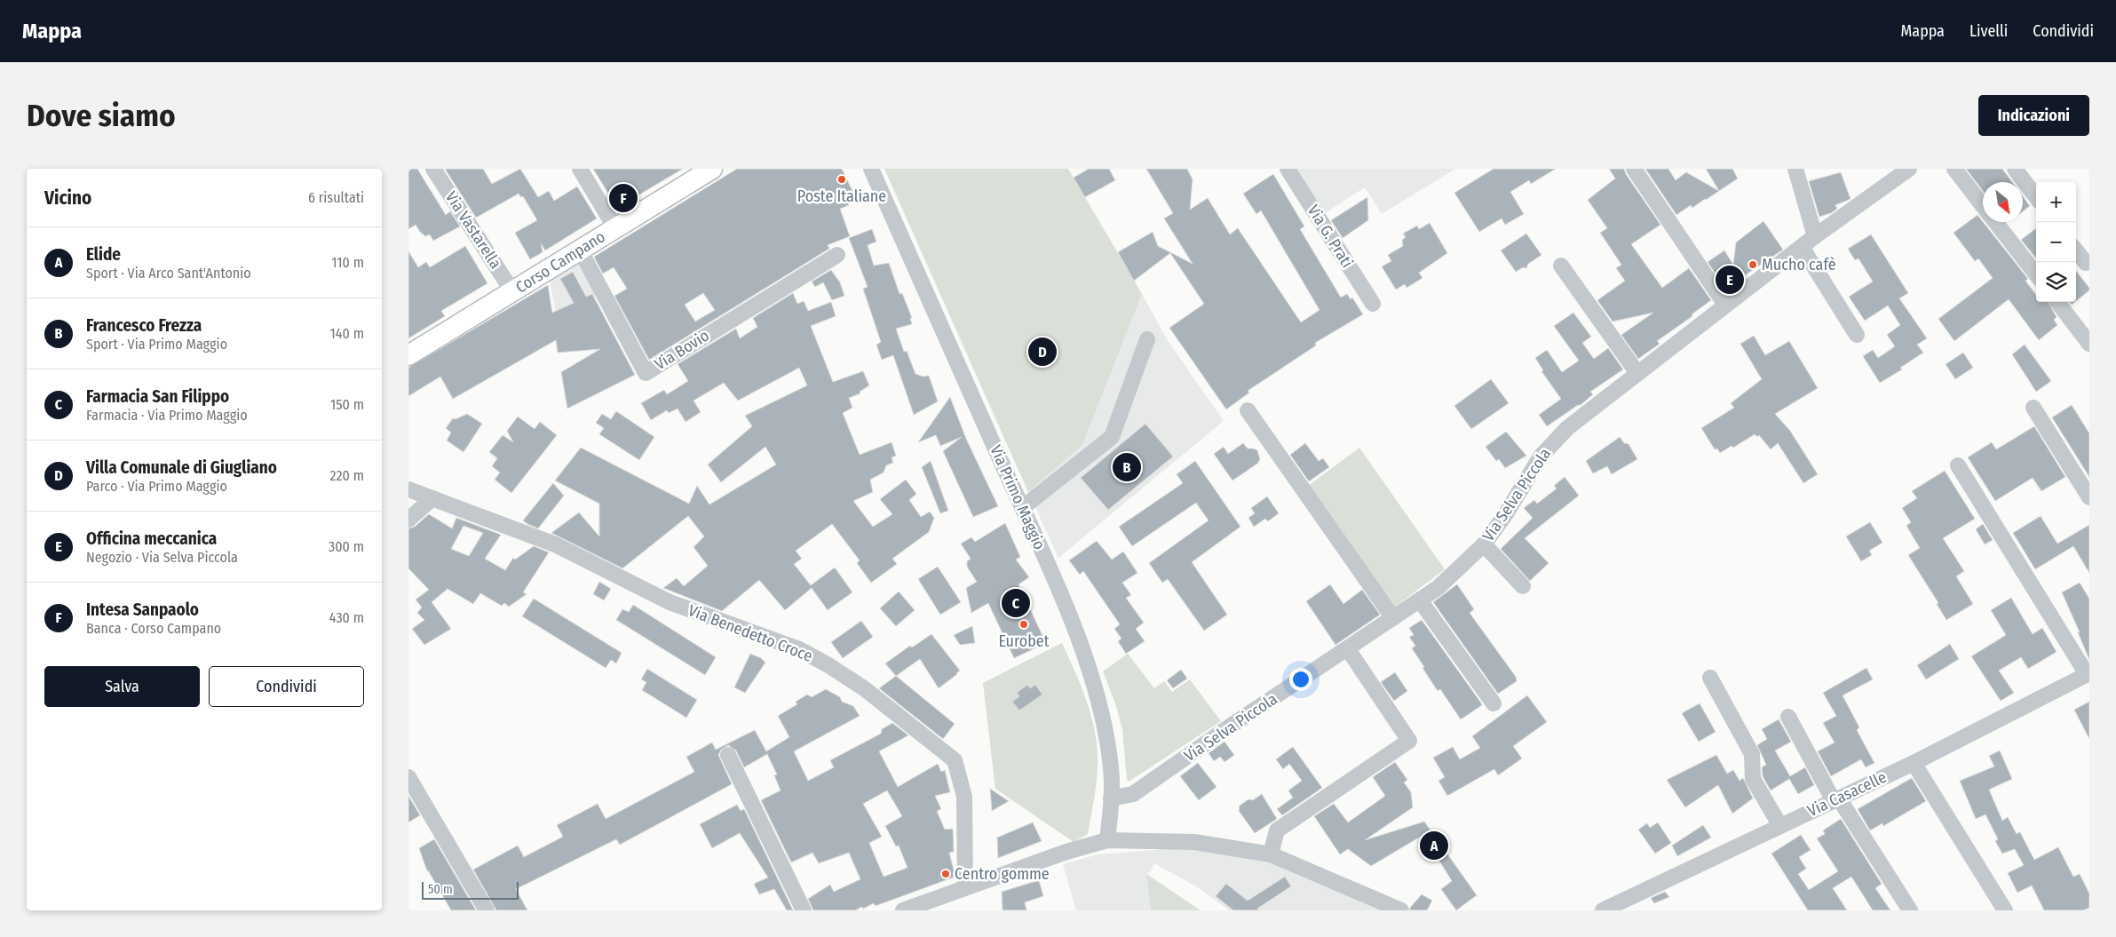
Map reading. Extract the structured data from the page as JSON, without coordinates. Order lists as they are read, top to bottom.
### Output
{
  "streets": {
    "main road": ["Corso Campano"],
    "street": [
      "Via Vastarella",
      "Via G. Prati",
      "Via Bovio",
      "Via Selva Piccola",
      "Via Primo Maggio",
      "Via Benedetto Croce",
      "Via Casacelle"
    ]
  },
  "crossings": [
    ["Via Vastarella", "Corso Campano"],
    ["Corso Campano", "Via Bovio"],
    ["Via Selva Piccola", "Via Primo Maggio"]
  ],
  "places": [
    "Poste Italiane",
    "Mucho cafè",
    "Eurobet",
    "Centro gomme"
  ],
  "scale_bar": "50 m",
  "north": "bottom right",
  "page": {
    "header": "Mappa",
    "nav": ["Mappa", "Livelli", "Condividi"],
    "buttons": [
      "Indicazioni",
      ["Salva", "Condividi"]
    ],
    "title": "Dove siamo",
    "heading": ["Vicino", "6 risultati"],
    "map_buttons": ["+", "−"],
    "pins": [
      "F",
      "E",
      "D",
      "B",
      "C",
      "A"
    ],
    "list": [
      {
        "mark": "A",
        "name": "Elide",
        "note": "Sport · Via Arco Sant'Antonio",
        "value": "110 m"
      },
      {
        "mark": "B",
        "name": "Francesco Frezza",
        "note": "Sport · Via Primo Maggio",
        "value": "140 m"
      },
      {
        "mark": "C",
        "name": "Farmacia San Filippo",
        "note": "Farmacia · Via Primo Maggio",
        "value": "150 m"
      },
      {
        "mark": "D",
        "name": "Villa Comunale di Giugliano",
        "note": "Parco · Via Primo Maggio",
        "value": "220 m"
      },
      {
        "mark": "E",
        "name": "Officina meccanica",
        "note": "Negozio · Via Selva Piccola",
        "value": "300 m"
      },
      {
        "mark": "F",
        "name": "Intesa Sanpaolo",
        "note": "Banca · Corso Campano",
        "value": "430 m"
      }
    ],
    "scale": "50 m"
  }
}
